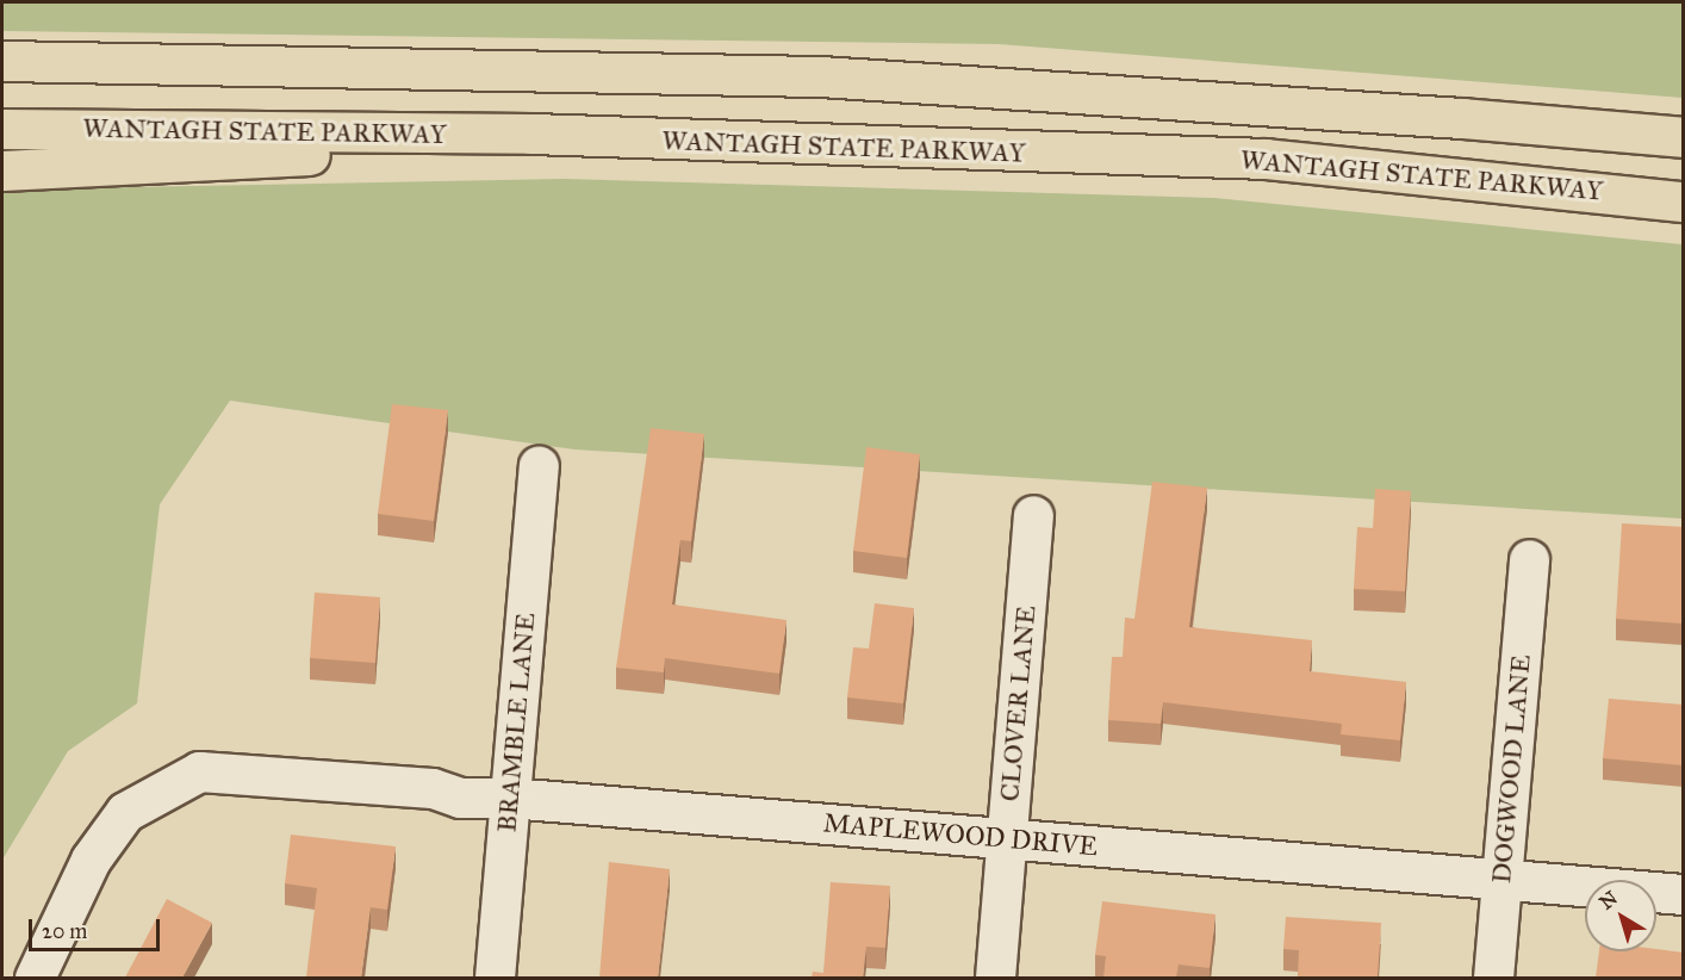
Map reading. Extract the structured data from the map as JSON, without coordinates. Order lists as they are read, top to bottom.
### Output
{
  "streets": {
    "highway": ["WANTAGH STATE PARKWAY"],
    "street": [
      "CLOVER LANE",
      "BRAMBLE LANE",
      "DOGWOOD LANE",
      "MAPLEWOOD DRIVE"
    ]
  },
  "crossings": [
    ["CLOVER LANE", "MAPLEWOOD DRIVE"],
    ["BRAMBLE LANE", "MAPLEWOOD DRIVE"],
    ["DOGWOOD LANE", "MAPLEWOOD DRIVE"]
  ],
  "scale_bar": "20 m",
  "north": "top left"
}
